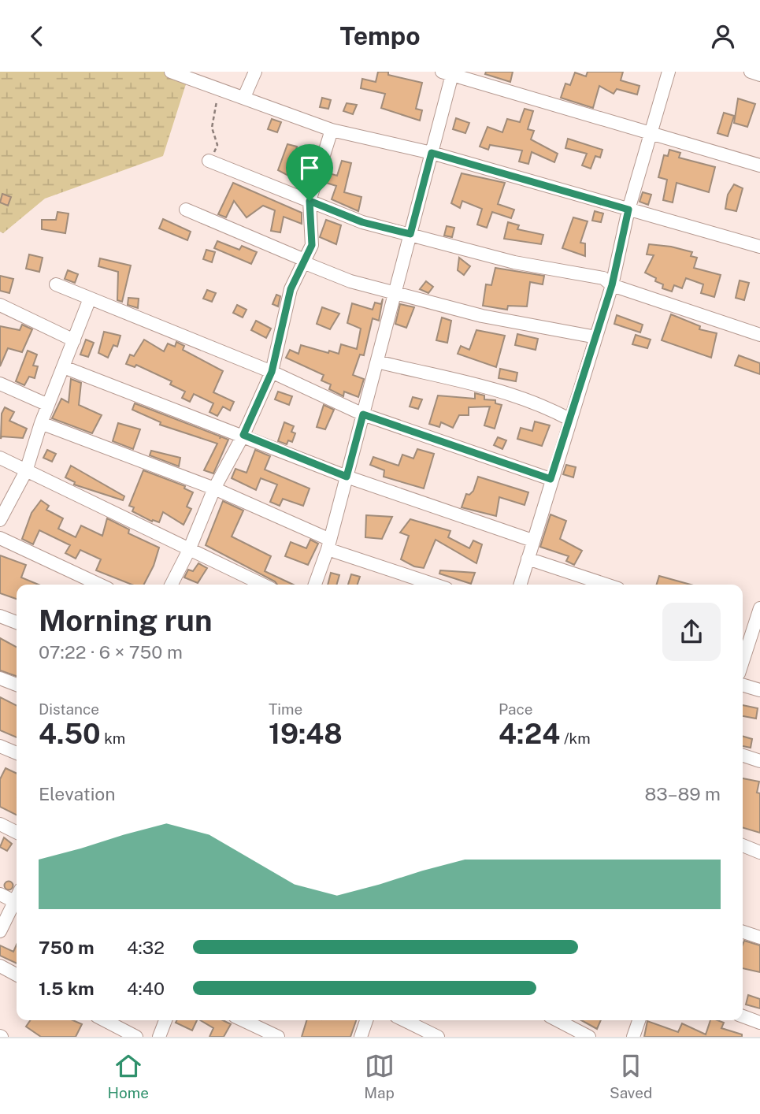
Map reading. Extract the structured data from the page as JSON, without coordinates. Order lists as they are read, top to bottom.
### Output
{
  "page": {
    "header": "Tempo",
    "heading": ["Morning run", "07:22 · 6 × 750 m"],
    "stats": [
      ["Distance", "4.50 km"],
      ["Time", "19:48"],
      ["Pace", "4:24 /km"]
    ],
    "chart": ["Elevation", "83–89 m"],
    "list": [
      {
        "name": "750 m",
        "note": "4:32"
      },
      {
        "name": "1.5 km",
        "note": "4:40"
      }
    ],
    "tabs": ["Home", "Map", "Saved"]
  }
}
